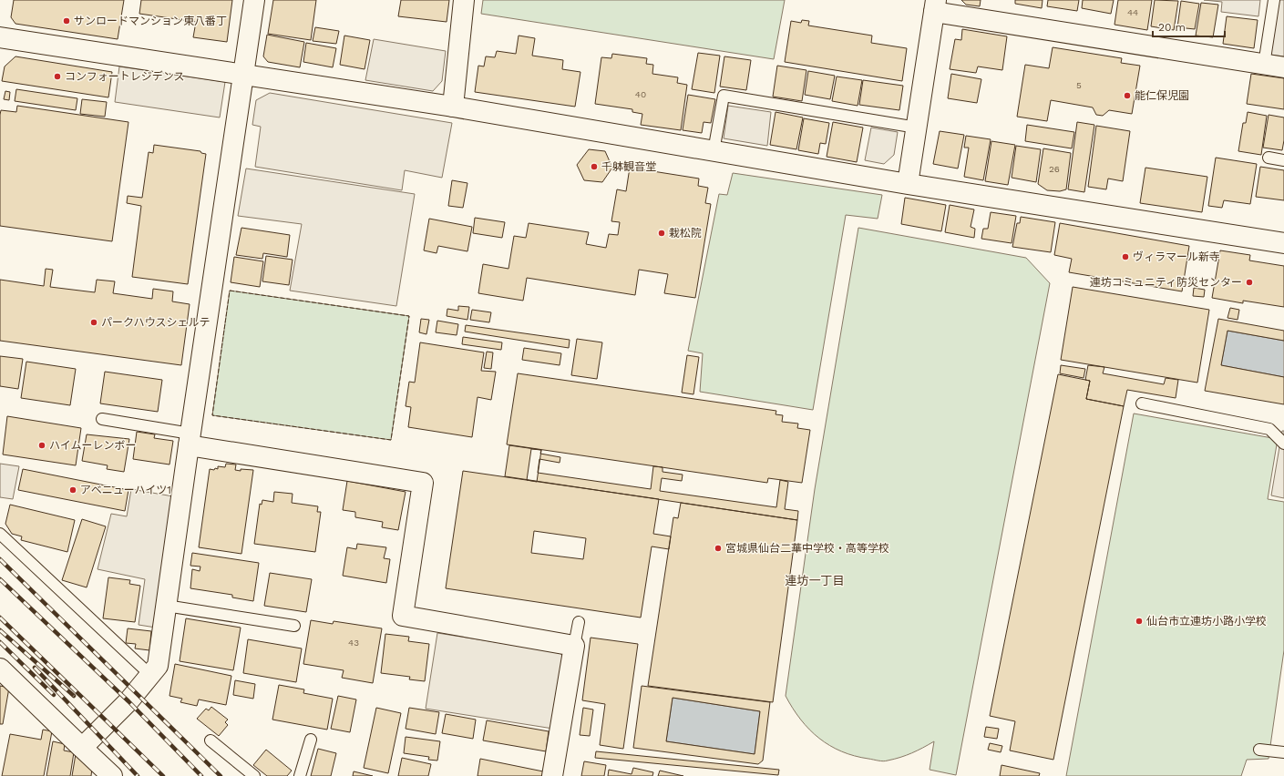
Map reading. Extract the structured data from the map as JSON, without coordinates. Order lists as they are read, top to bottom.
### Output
{
  "districts": ["連坊一丁目"],
  "places": [
    "サンロードマンション東八番丁",
    "コンフォートレジデンス",
    "能仁保児園",
    "千躰観音堂",
    "栽松院",
    "ヴィラマール新寺",
    "連坊コミュニティ防災センター",
    "パークハウスシェルテ",
    "ハイムーレンボー",
    "アベニューハイツ1",
    "宮城県仙台二華中学校・高等学校",
    "仙台市立連坊小路小学校"
  ],
  "house_numbers": [
    "44",
    "5",
    "40",
    "26",
    "43"
  ],
  "scale_bar": "20 m"
}
